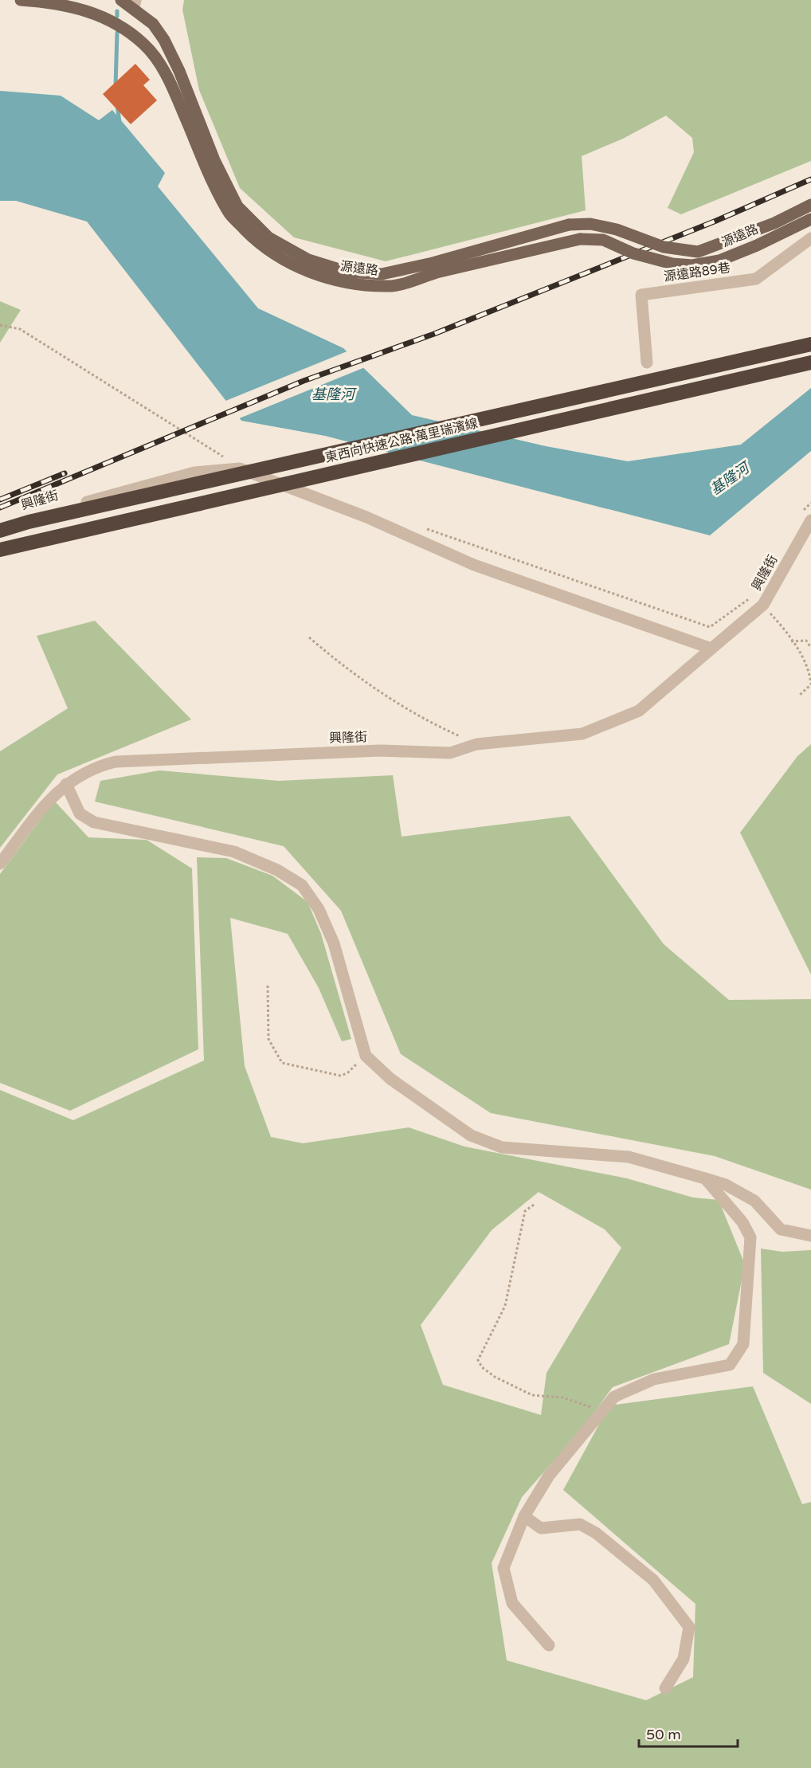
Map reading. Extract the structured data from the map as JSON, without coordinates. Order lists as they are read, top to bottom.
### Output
{
  "streets": {
    "highway": ["東西向快速公路 萬里瑞濱線"],
    "main road": ["源遠路"],
    "street": ["源遠路89巷", "興隆街"]
  },
  "crossings": [
    ["東西向快速公路 萬里瑞濱線", "興隆街"]
  ],
  "water": ["基隆河"],
  "scale_bar": "50 m"
}
